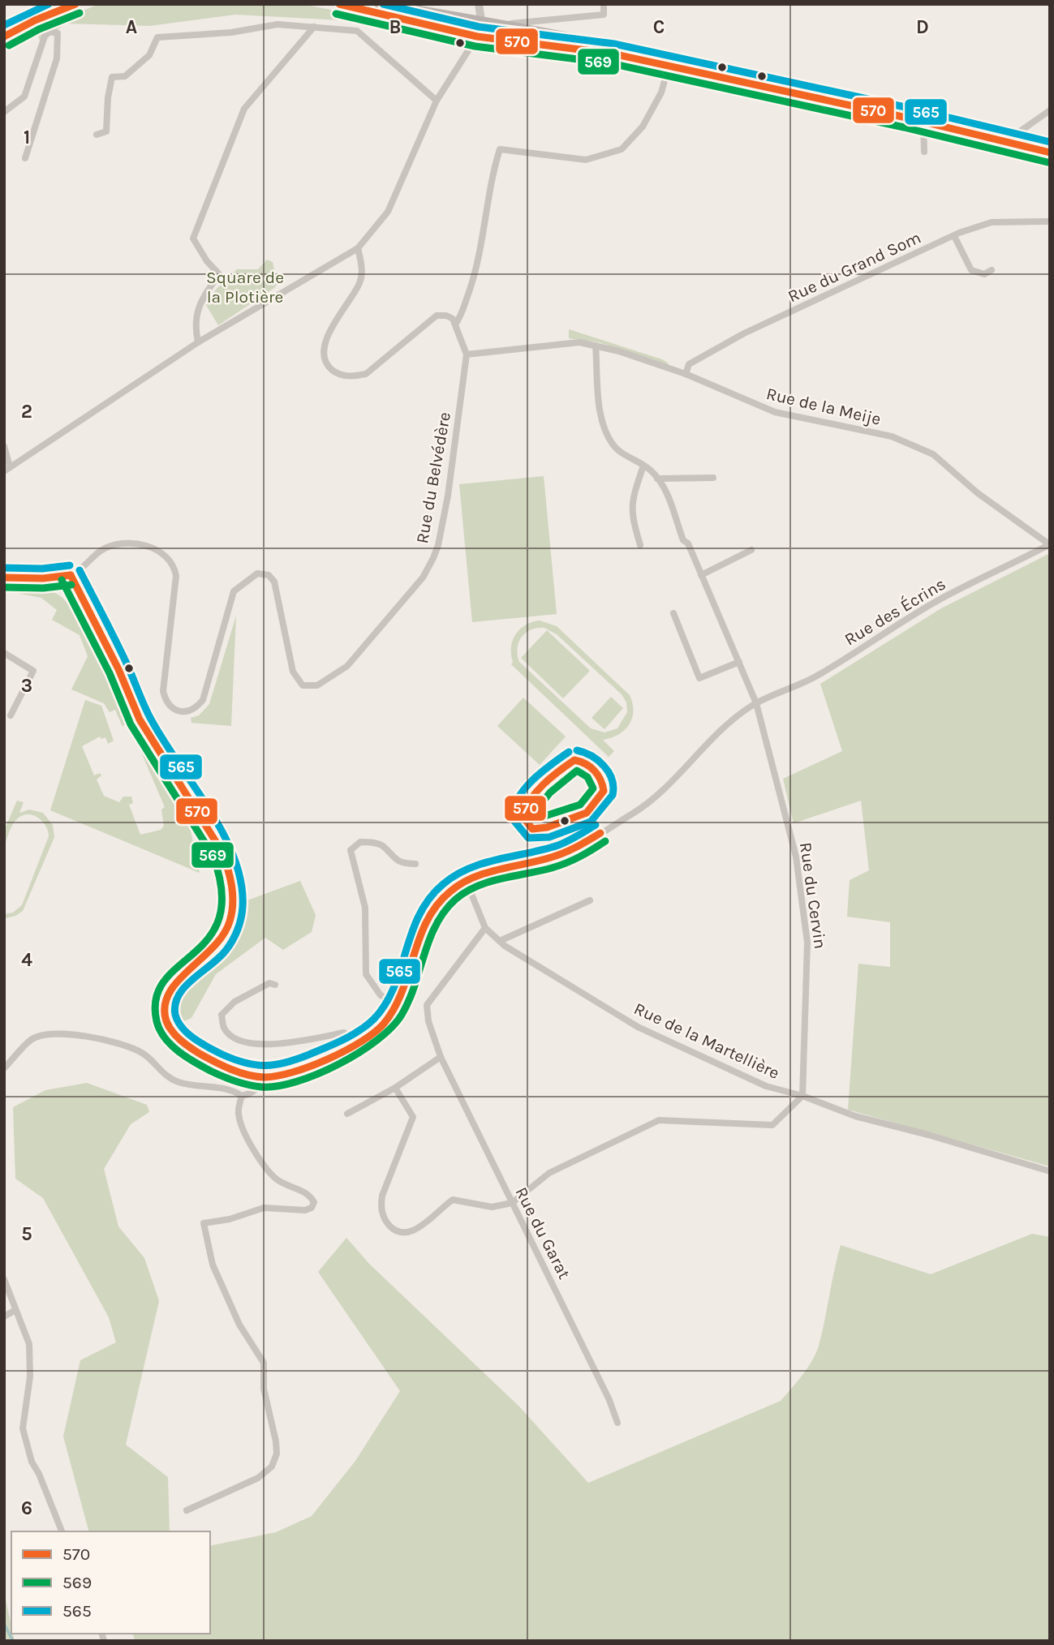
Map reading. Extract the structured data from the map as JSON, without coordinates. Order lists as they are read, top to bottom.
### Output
{
  "streets": {
    "street": [
      "Rue du Grand Som",
      "Rue de la Meije",
      "Rue du Belvédère",
      "Rue des Écrins",
      "Rue du Cervin",
      "Rue de la Martellière",
      "Rue du Garat"
    ]
  },
  "crossings": [
    ["Rue du Grand Som", "Rue de la Meije"],
    ["Rue de la Meije", "Rue du Belvédère"],
    ["Rue de la Meije", "Rue des Écrins"],
    ["Rue de la Meije", "Rue du Cervin"],
    ["Rue des Écrins", "Rue du Cervin"],
    ["Rue des Écrins", "Rue de la Martellière"],
    ["Rue du Cervin", "Rue de la Martellière"],
    ["Rue de la Martellière", "Rue du Garat"]
  ],
  "parks": ["Square de la Plotière"],
  "lines": ["transit line 570", "transit line 565", "transit line 569"],
  "legend": ["570", "569", "565"],
  "grid": {
    "columns": [
      "A",
      "B",
      "C",
      "D"
    ],
    "rows": [
      "1",
      "2",
      "3",
      "4",
      "5",
      "6"
    ]
  }
}
